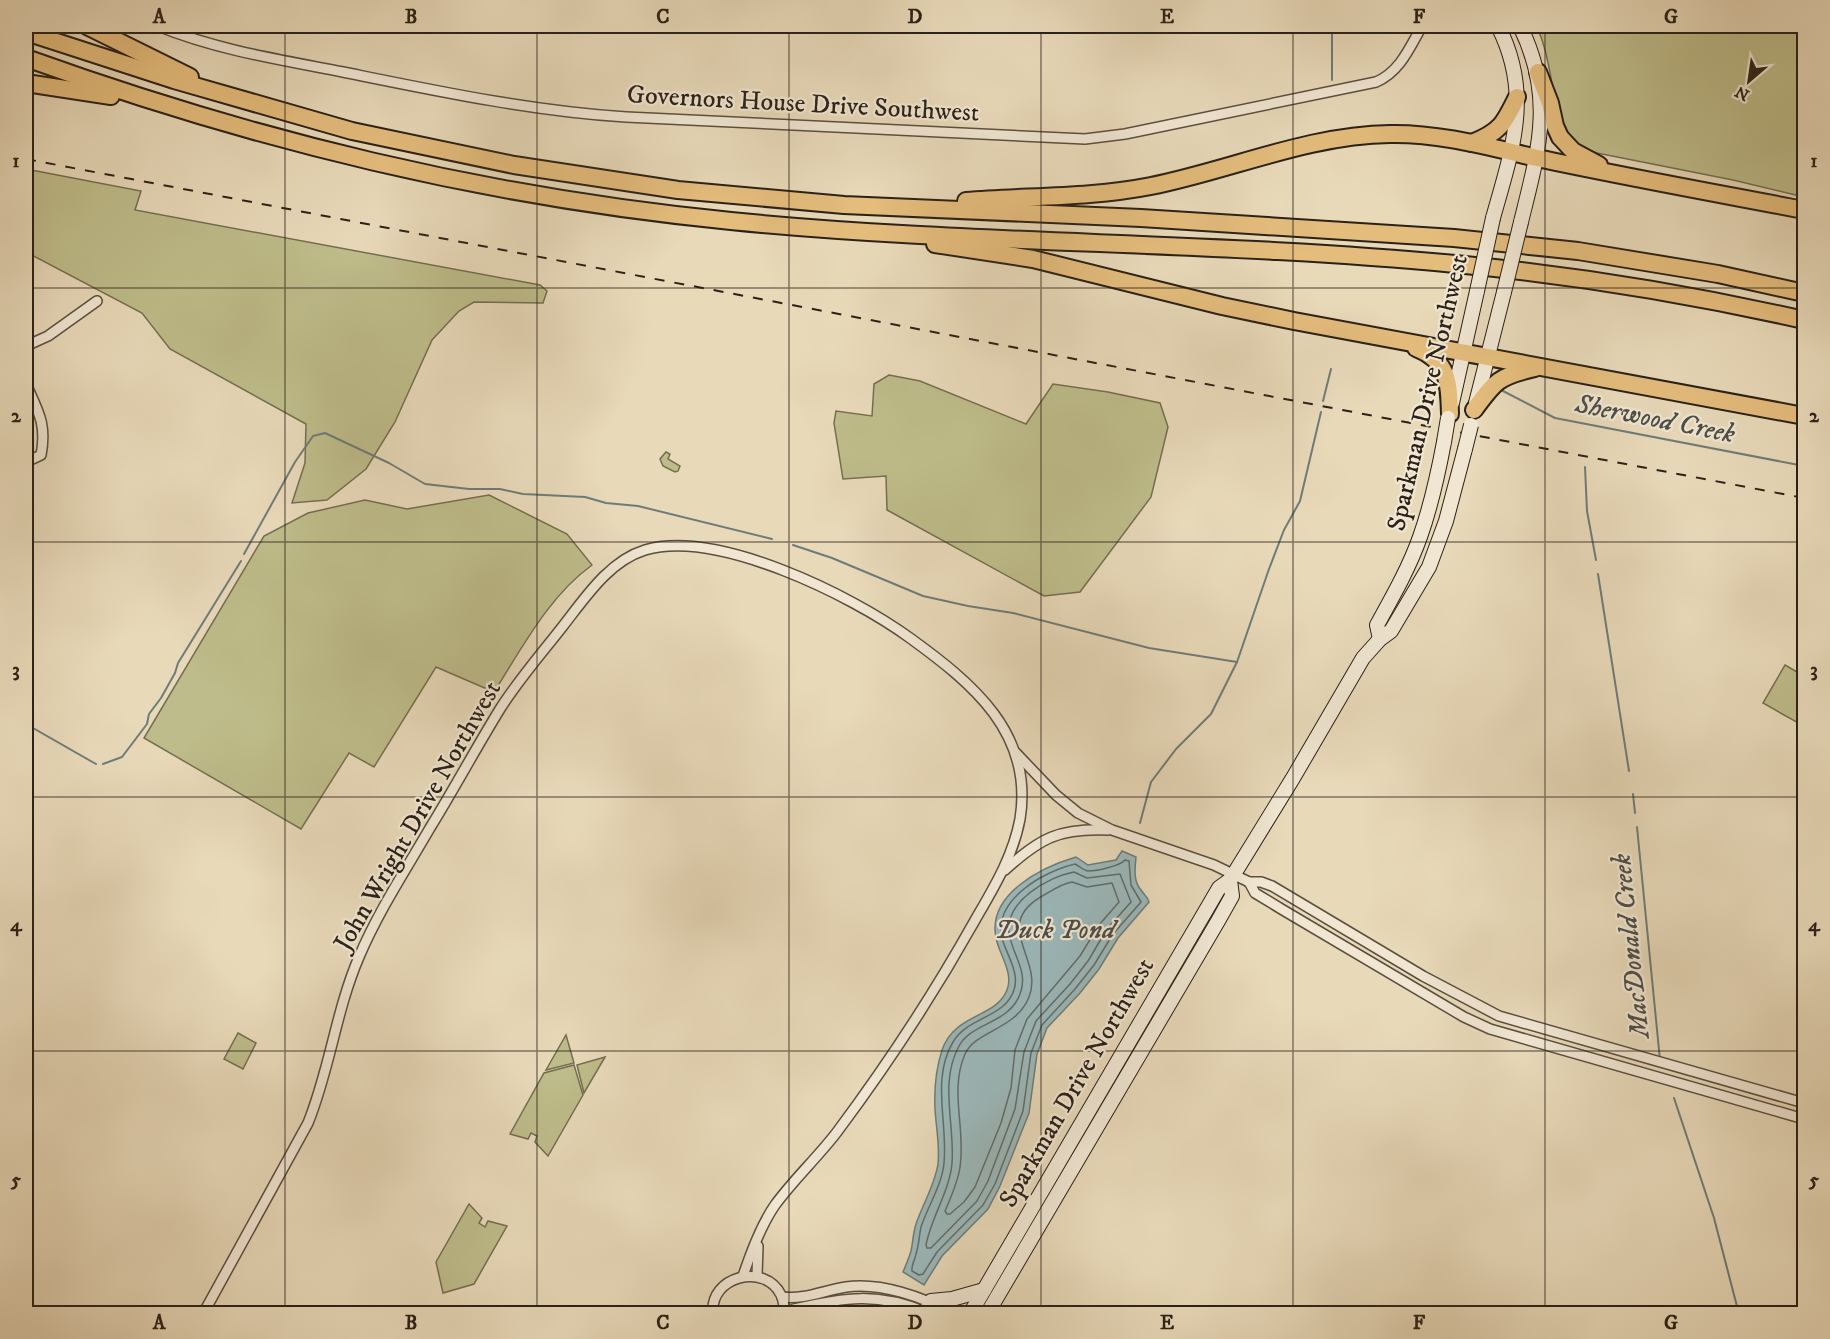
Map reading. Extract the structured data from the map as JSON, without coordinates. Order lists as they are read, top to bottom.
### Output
{
  "streets": {
    "main road": ["Sparkman Drive Northwest"],
    "street": ["Governors House Drive Southwest", "John Wright Drive Northwest"]
  },
  "water": ["Sherwood Creek", "Duck Pond", "MacDonald Creek"],
  "north": "bottom left",
  "grid": {
    "columns": [
      "A",
      "B",
      "C",
      "D",
      "E",
      "F",
      "G"
    ],
    "rows": [
      "1",
      "2",
      "3",
      "4",
      "5"
    ]
  }
}
